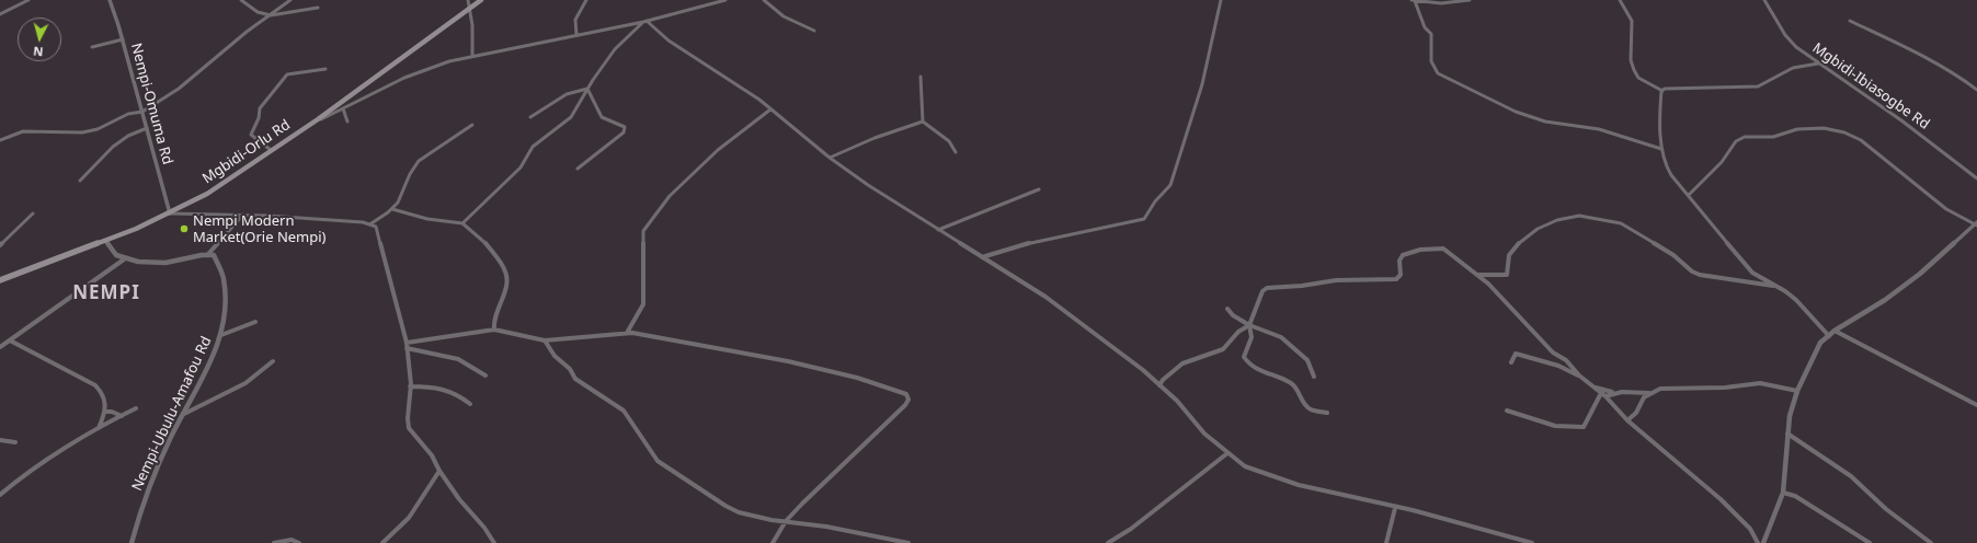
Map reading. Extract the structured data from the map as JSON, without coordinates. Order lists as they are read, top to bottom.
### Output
{
  "streets": {
    "main road": ["Mgbidi-Orlu Rd"],
    "street": ["Mgbidi-Ibiasogbe Rd", "Nempi-Omuma Rd", "Nempi-Ubulu-Amafou Rd"]
  },
  "crossings": [
    ["Nempi-Omuma Rd", "Mgbidi-Orlu Rd"]
  ],
  "districts": ["NEMPI"],
  "places": ["Nempi Modern Market(Orie Nempi)"],
  "north": "bottom"
}
